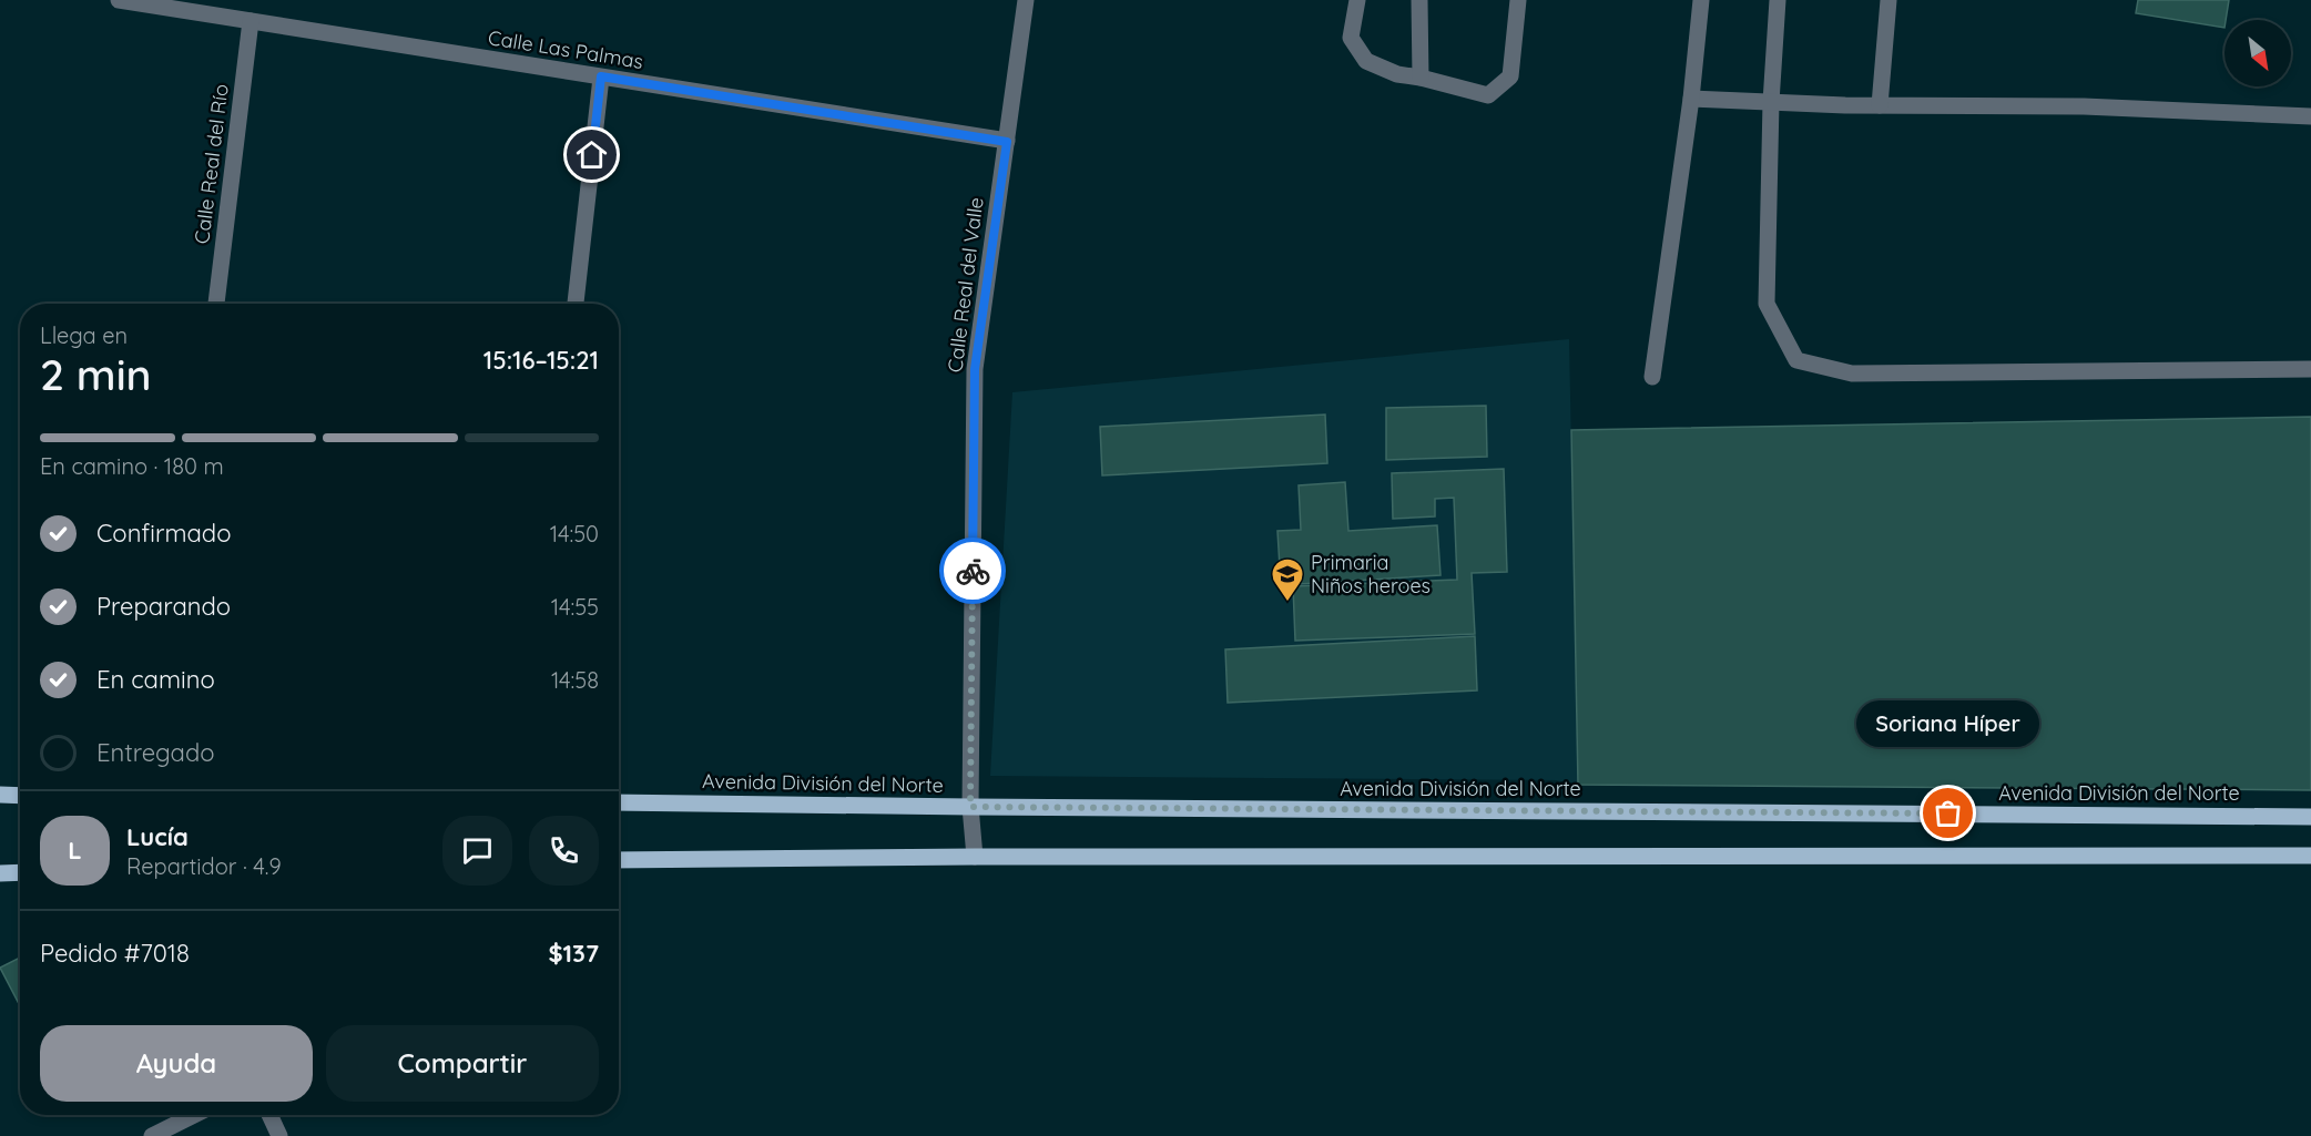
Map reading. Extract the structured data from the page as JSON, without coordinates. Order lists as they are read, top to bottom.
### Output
{
  "streets": {
    "main road": ["Avenida División del Norte"],
    "street": ["Calle Las Palmas", "Calle Real del Río", "Calle Real del Valle"]
  },
  "crossings": [
    ["Calle Las Palmas", "Calle Real del Río"],
    ["Calle Las Palmas", "Calle Real del Valle"],
    ["Calle Real del Valle", "Avenida División del Norte"]
  ],
  "places": {
    "school or university": ["Primaria Niños heroes"],
    "other": ["Soriana Híper"]
  },
  "north": "bottom right",
  "page": {
    "heading": ["2 min", "Llega en", "15:16–15:21"],
    "panel": [
      "Lucía",
      "Repartidor · 4.9",
      "Pedido #7018",
      "$137"
    ],
    "bar": "En camino · 180 m",
    "list": [
      ["Confirmado", "14:50"],
      ["Preparando", "14:55"],
      ["En camino", "14:58"],
      "Entregado"
    ],
    "bubble": "Soriana Híper",
    "round": "L",
    "buttons": ["Ayuda", "Compartir"]
  }
}
